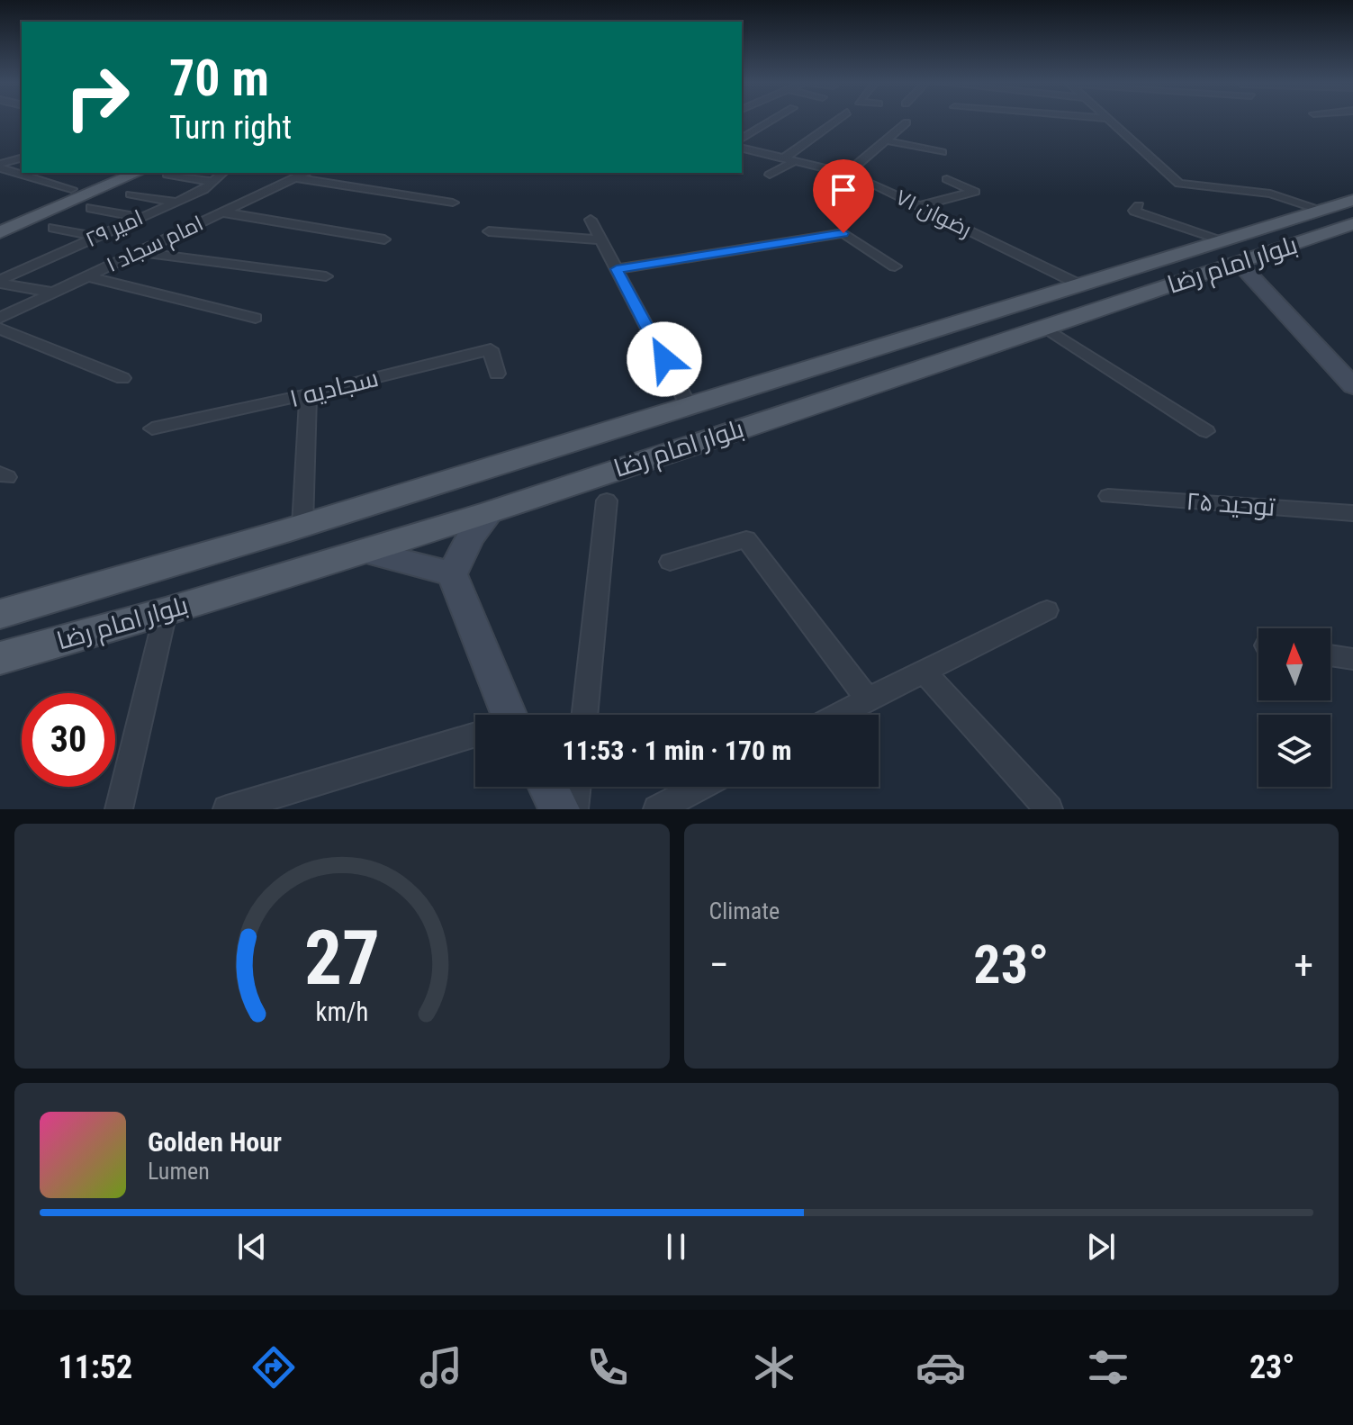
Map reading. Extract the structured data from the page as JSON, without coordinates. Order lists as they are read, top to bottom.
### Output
{
  "streets": {
    "main road": ["بلوار امام رضا"],
    "street": [
      "رضوان ۷۱",
      "امیر ۲۹",
      "امام سجاد ۱",
      "سجادیه ۱",
      "توحید ۲۵"
    ]
  },
  "crossings": [
    ["رضوان ۷۱", "بلوار امام رضا"]
  ],
  "north": "top",
  "page": {
    "turn": ["70 m", "Turn right"],
    "limit": "30",
    "trip": "11:53 · 1 min · 170 m",
    "tile": "Climate",
    "heat": ["−", "23°", "+"],
    "song": ["Golden Hour", "Lumen"],
    "tabs": ["11:52", "23°"],
    "gauge": ["27", "km/h"]
  }
}
